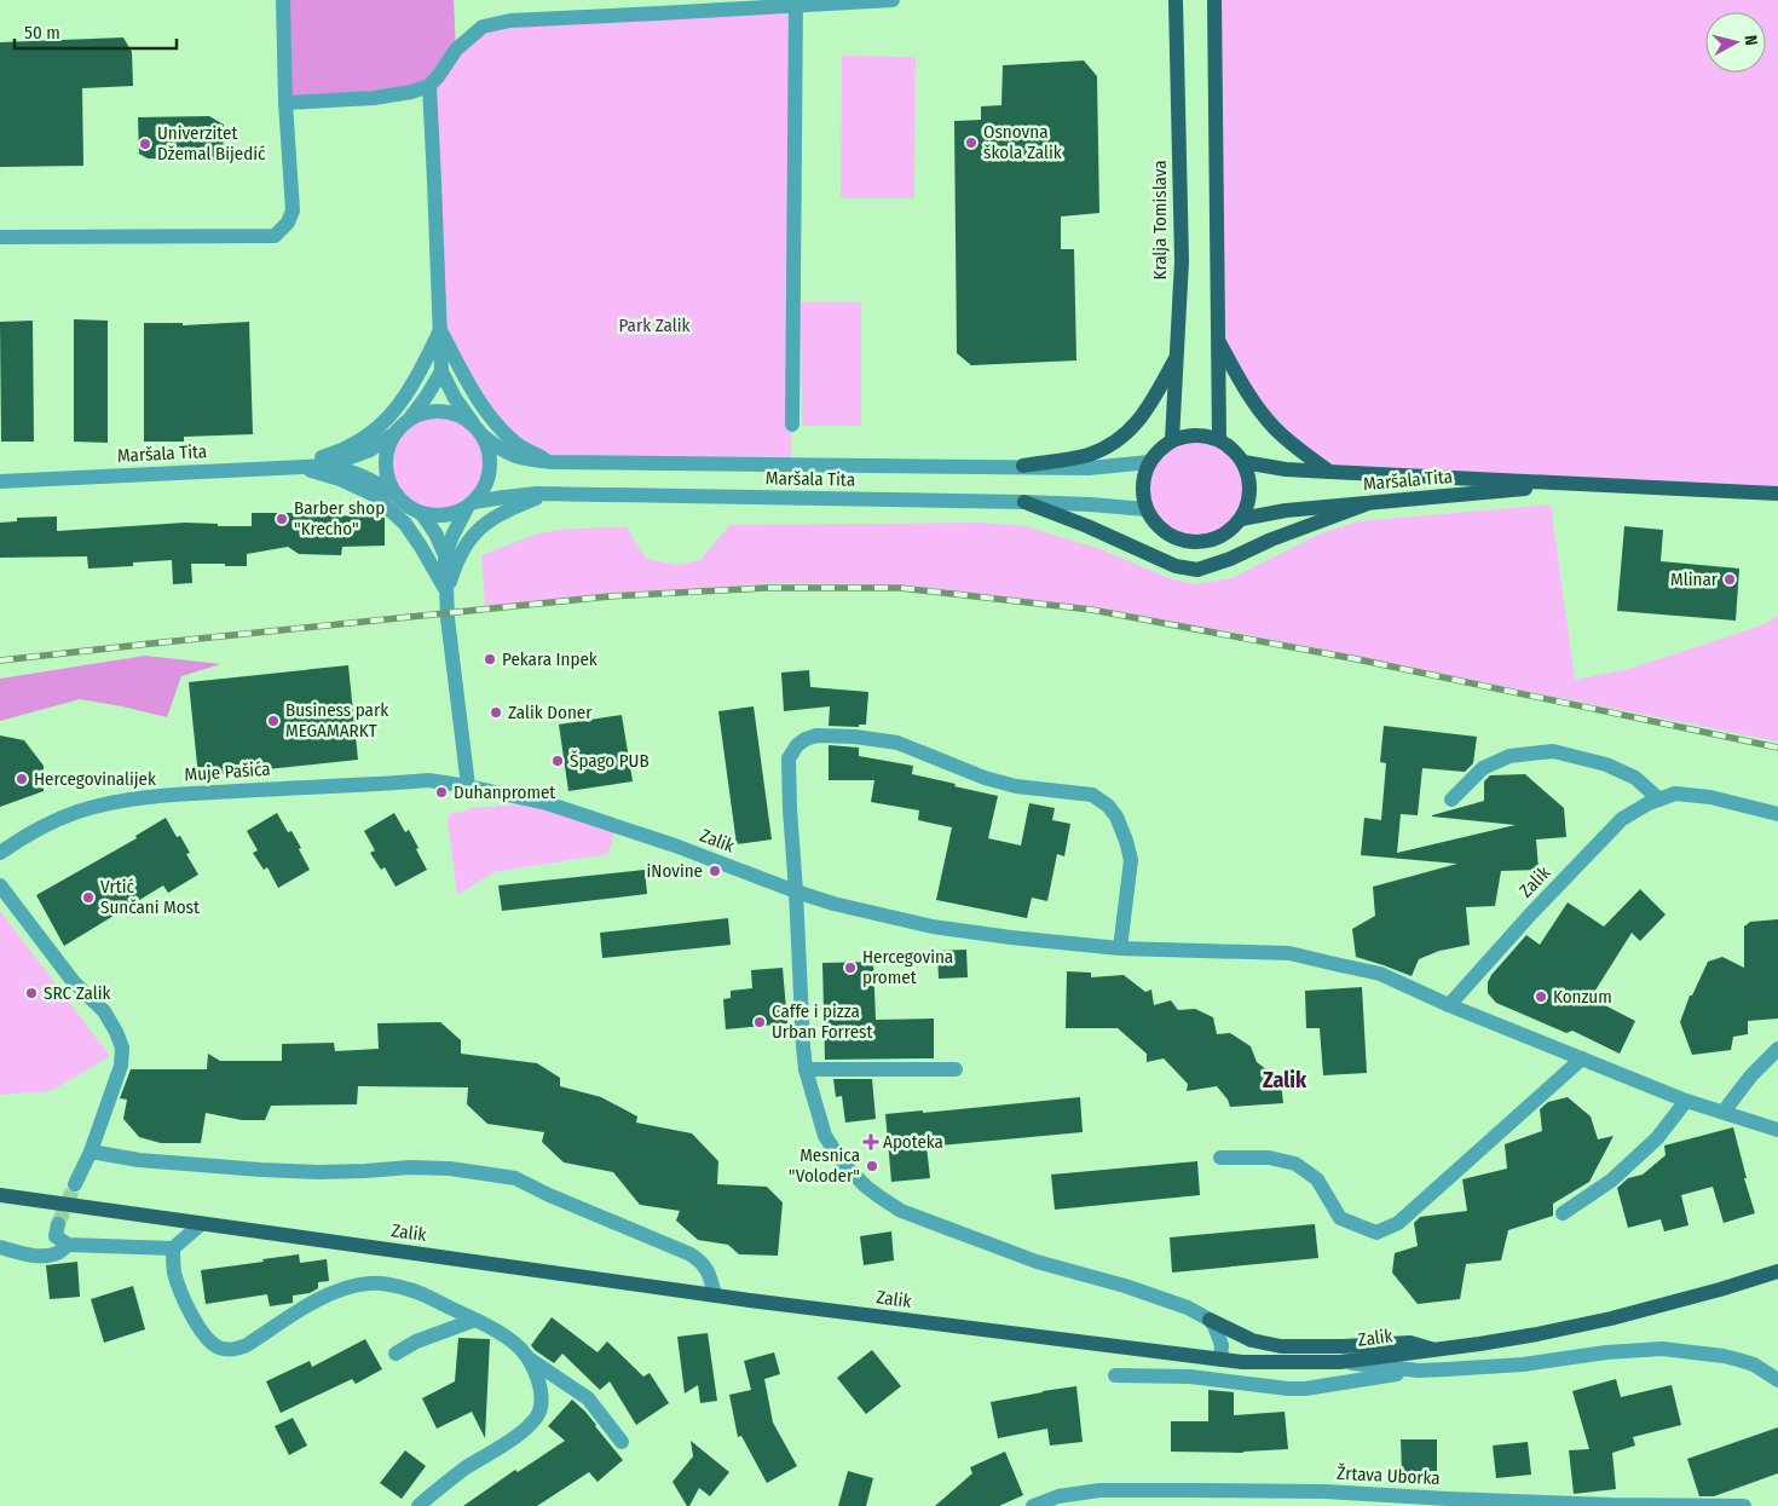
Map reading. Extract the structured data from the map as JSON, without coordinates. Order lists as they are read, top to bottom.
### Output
{
  "streets": {
    "main road": ["Kralja Tomislava", "Maršala Tita", "Zalik"],
    "street": ["Muje Pašića", "Žrtava Uborka"]
  },
  "crossings": [
    ["Kralja Tomislava", "Maršala Tita"],
    ["Muje Pašića", "Zalik"]
  ],
  "districts": ["Zalik"],
  "parks": ["Park Zalik"],
  "places": {
    "other": [
      "Osnovna škola Zalik",
      "Univerzitet Džemal Bijedić",
      "Barber shop \"Krecho\"",
      "Mlinar",
      "Pekara Inpek",
      "Zalik Doner",
      "Business park MEGAMARKT",
      "Špago PUB",
      "Hercegovinalijek",
      "Duhanpromet",
      "iNovine",
      "Vrtić Sunčani Most",
      "Hercegovina promet",
      "SRC Zalik",
      "Konzum",
      "Caffe i pizza Urban Forrest",
      "Mesnica \"Voloder\""
    ],
    "health": ["Apoteka"]
  },
  "scale_bar": "50 m",
  "north": "right"
}
